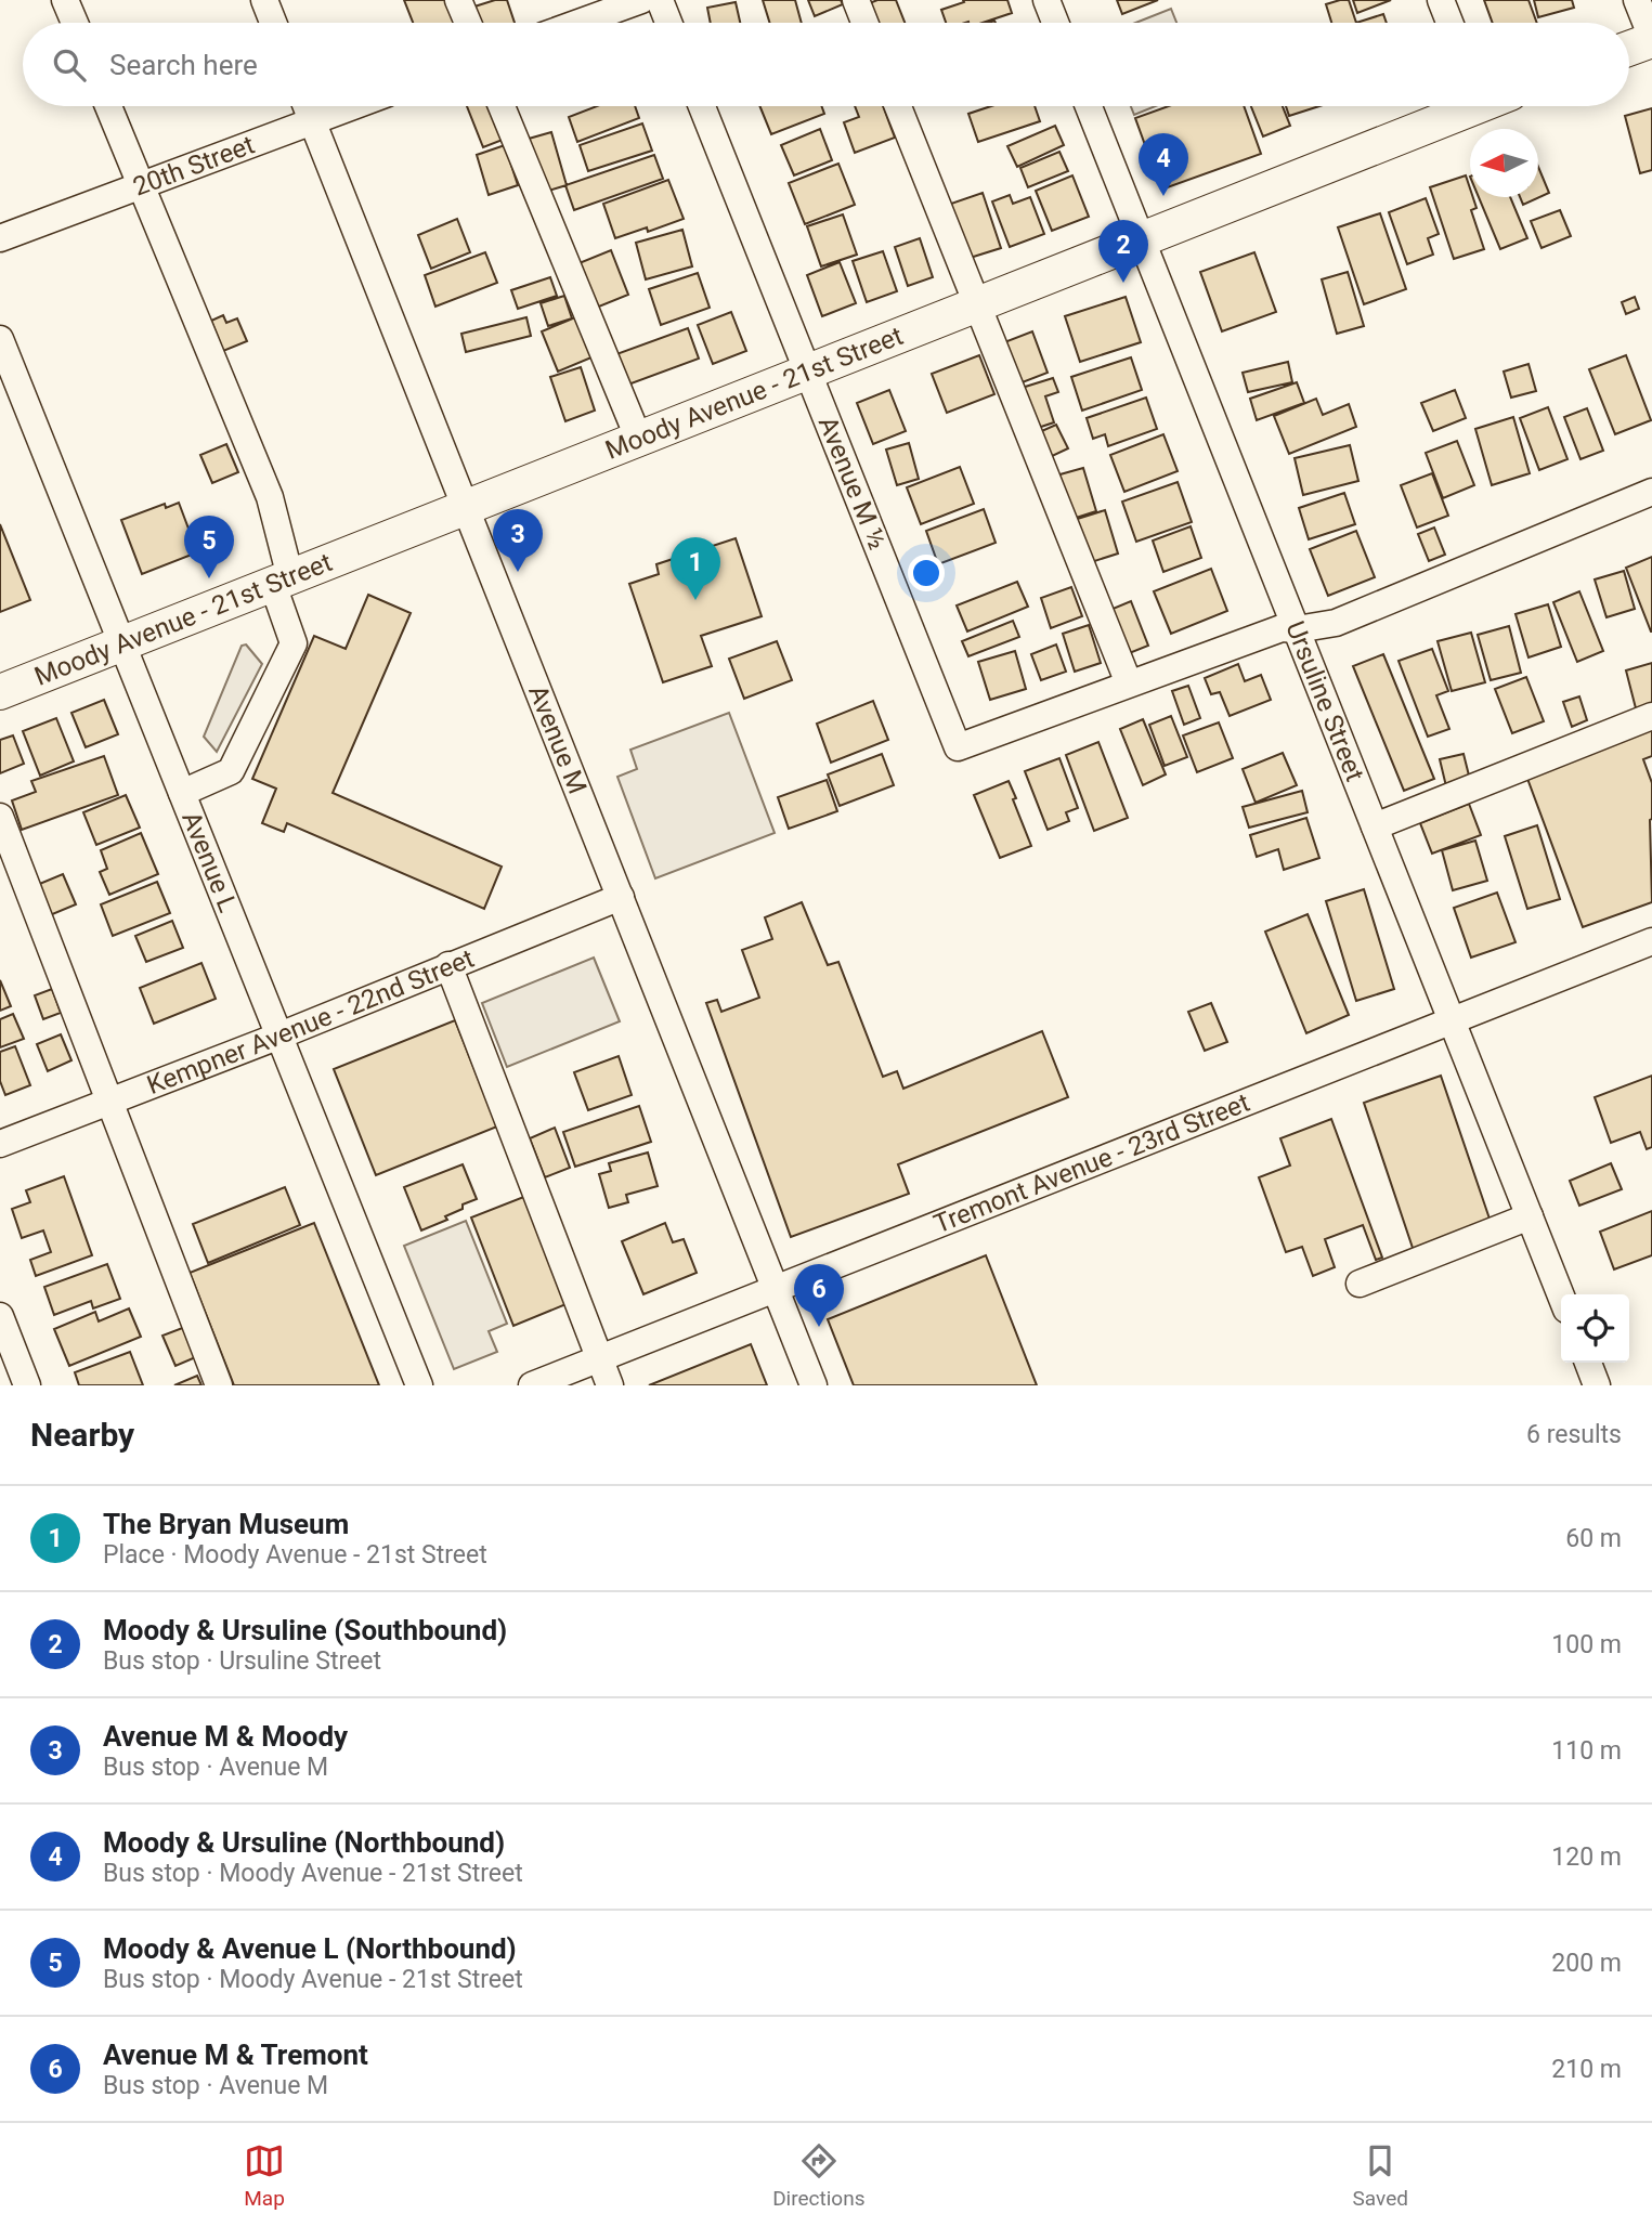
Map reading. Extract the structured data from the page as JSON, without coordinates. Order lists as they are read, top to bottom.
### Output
{
  "streets": {
    "main road": ["Moody Avenue - 21st Street"],
    "street": [
      "20th Street",
      "Avenue M ½",
      "Ursuline Street",
      "Avenue M",
      "Avenue L",
      "Kempner Avenue - 22nd Street",
      "Tremont Avenue - 23rd Street"
    ]
  },
  "crossings": [
    ["20th Street", "Avenue M"],
    ["Moody Avenue - 21st Street", "Avenue M ½"],
    ["Moody Avenue - 21st Street", "Ursuline Street"],
    ["Moody Avenue - 21st Street", "Avenue M"],
    ["Moody Avenue - 21st Street", "Avenue L"],
    ["Ursuline Street", "Tremont Avenue - 23rd Street"],
    ["Avenue M", "Kempner Avenue - 22nd Street"],
    ["Avenue M", "Tremont Avenue - 23rd Street"],
    ["Avenue L", "Kempner Avenue - 22nd Street"]
  ],
  "north": "left",
  "page": {
    "search": "Search here",
    "pins": [
      "4",
      "2",
      "3",
      "5",
      "1",
      "6"
    ],
    "heading": ["Nearby", "6 results"],
    "list": [
      {
        "mark": "1",
        "name": "The Bryan Museum",
        "note": "Place · Moody Avenue - 21st Street",
        "value": "60 m"
      },
      {
        "mark": "2",
        "name": "Moody & Ursuline (Southbound)",
        "note": "Bus stop · Ursuline Street",
        "value": "100 m"
      },
      {
        "mark": "3",
        "name": "Avenue M & Moody",
        "note": "Bus stop · Avenue M",
        "value": "110 m"
      },
      {
        "mark": "4",
        "name": "Moody & Ursuline (Northbound)",
        "note": "Bus stop · Moody Avenue - 21st Street",
        "value": "120 m"
      },
      {
        "mark": "5",
        "name": "Moody & Avenue L (Northbound)",
        "note": "Bus stop · Moody Avenue - 21st Street",
        "value": "200 m"
      },
      {
        "mark": "6",
        "name": "Avenue M & Tremont",
        "note": "Bus stop · Avenue M",
        "value": "210 m"
      }
    ],
    "nav": ["Map", "Directions", "Saved"]
  }
}
